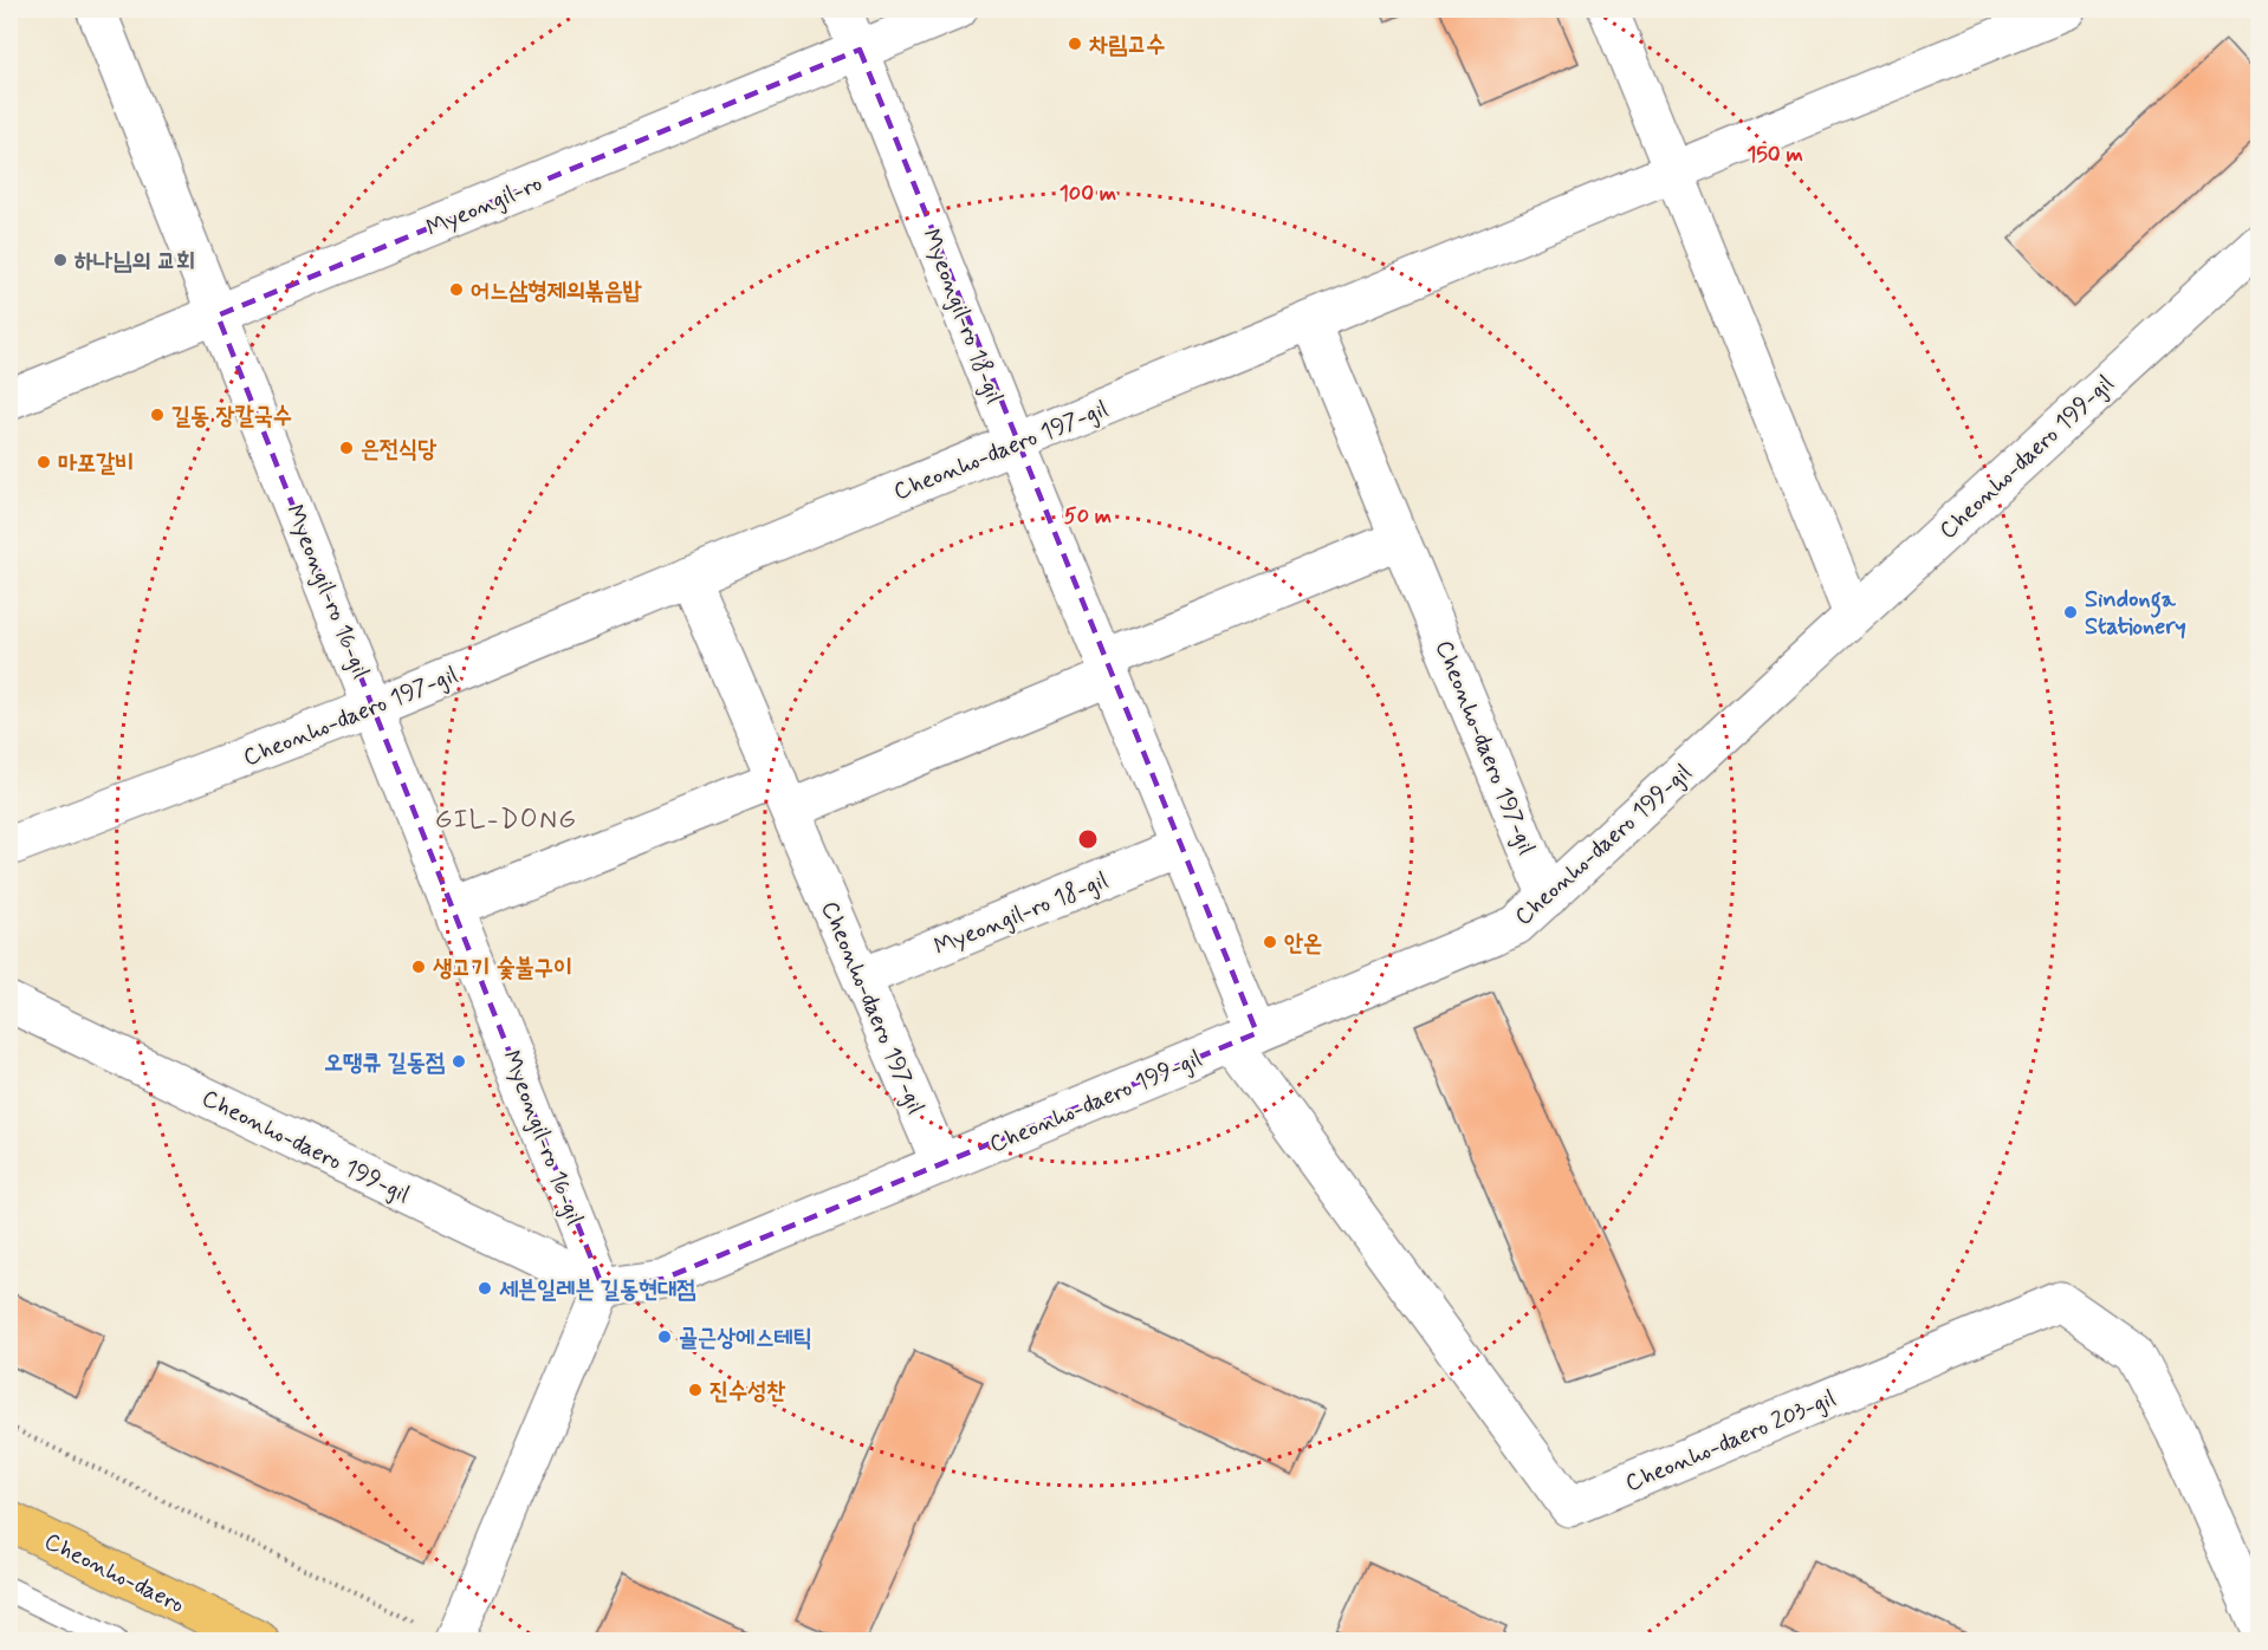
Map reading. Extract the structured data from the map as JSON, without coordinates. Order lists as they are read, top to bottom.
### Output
{
  "streets": {
    "main road": ["Cheonho-daero"],
    "street": [
      "Myeongil-ro",
      "Myeongil-ro 18-gil",
      "Cheonho-daero 197-gil",
      "Cheonho-daero 199-gil",
      "Myeongil-ro 16-gil",
      "Cheonho-daero 203-gil"
    ]
  },
  "crossings": [
    ["Myeongil-ro", "Myeongil-ro 18-gil"],
    ["Myeongil-ro", "Myeongil-ro 16-gil"],
    ["Myeongil-ro 18-gil", "Cheonho-daero 197-gil"],
    ["Myeongil-ro 18-gil", "Cheonho-daero 199-gil"],
    ["Myeongil-ro 18-gil", "Cheonho-daero 203-gil"],
    ["Cheonho-daero 197-gil", "Cheonho-daero 199-gil"],
    ["Cheonho-daero 197-gil", "Myeongil-ro 16-gil"],
    ["Cheonho-daero 199-gil", "Myeongil-ro 16-gil"],
    ["Cheonho-daero 199-gil", "Cheonho-daero 203-gil"]
  ],
  "districts": ["GIL-DONG"],
  "places": [
    "차림고수",
    "하나님의 교회",
    "어느삼형제의볶음밥",
    "길동 장칼국수",
    "은전식당",
    "마포갈비",
    "Sindonga Stationery",
    "안온",
    "생고기 숯불구이",
    "오땡큐 길동점",
    "세븐일레븐 길동현대점",
    "골근상에스테틱",
    "진수성찬"
  ],
  "rings": ["150 m", "100 m", "50 m"]
}
